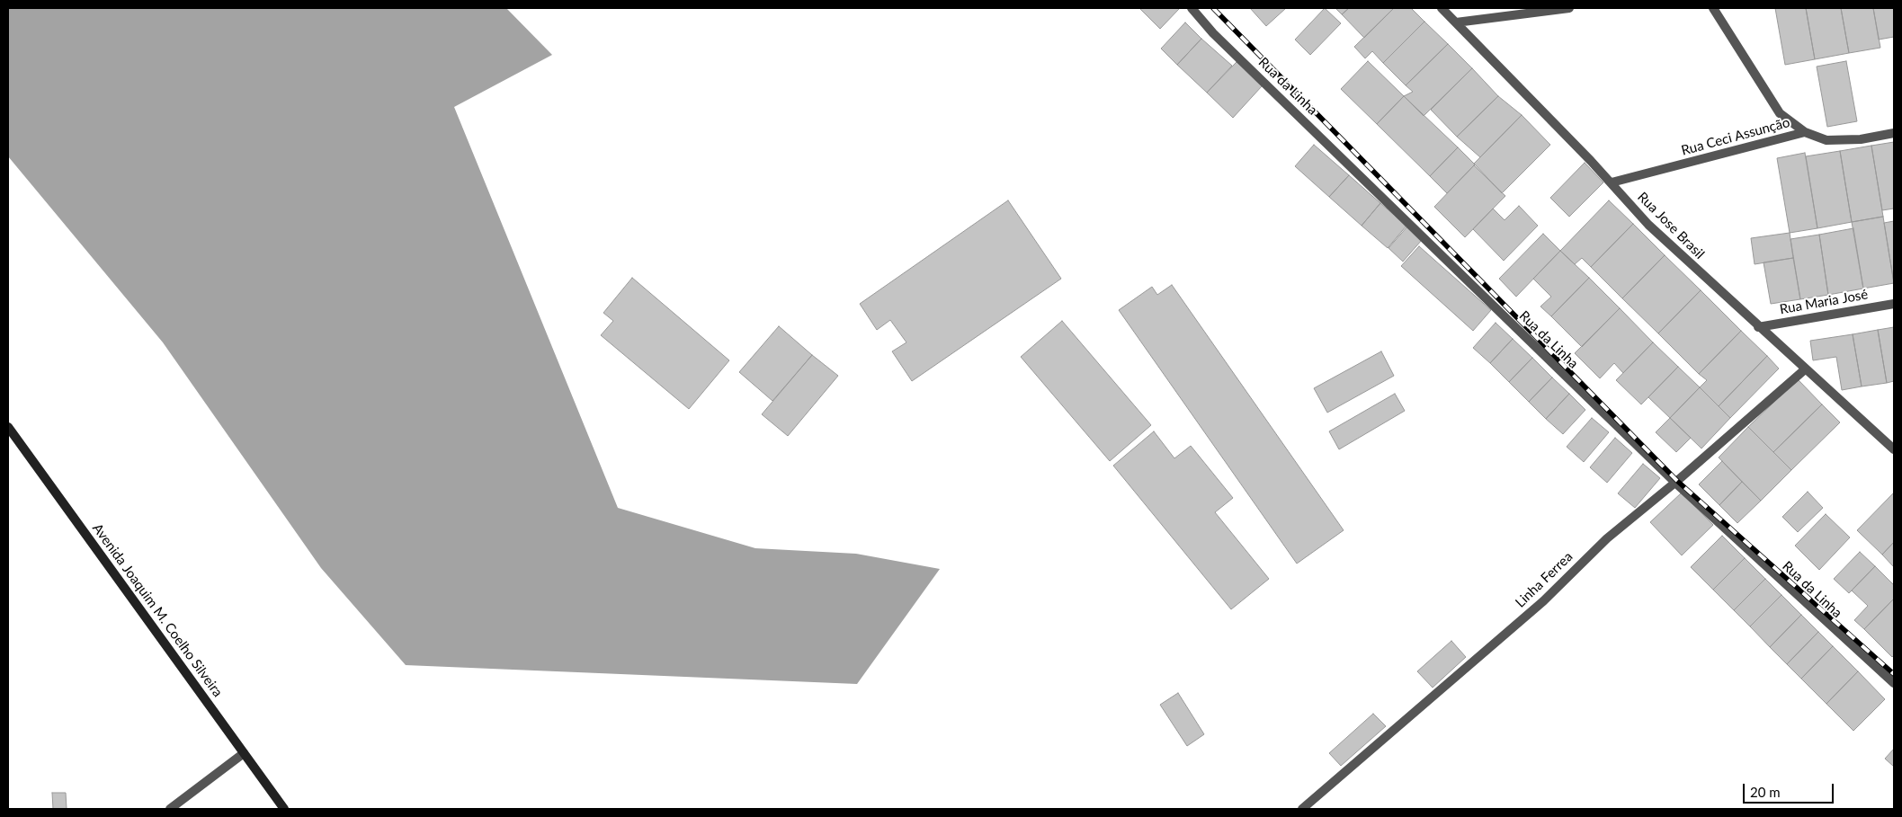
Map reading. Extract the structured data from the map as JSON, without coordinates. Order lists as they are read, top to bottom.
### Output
{
  "streets": {
    "main road": ["Avenida Joaquim M. Coelho Silveira"],
    "street": [
      "Rua da Linha",
      "Rua Ceci Assunção",
      "Rua Jose Brasil",
      "Rua Maria José",
      "Linha Ferrea"
    ]
  },
  "crossings": [
    ["Rua da Linha", "Linha Ferrea"],
    ["Rua Ceci Assunção", "Rua Jose Brasil"],
    ["Rua Jose Brasil", "Rua Maria José"],
    ["Rua Jose Brasil", "Linha Ferrea"]
  ],
  "scale_bar": "20 m"
}
